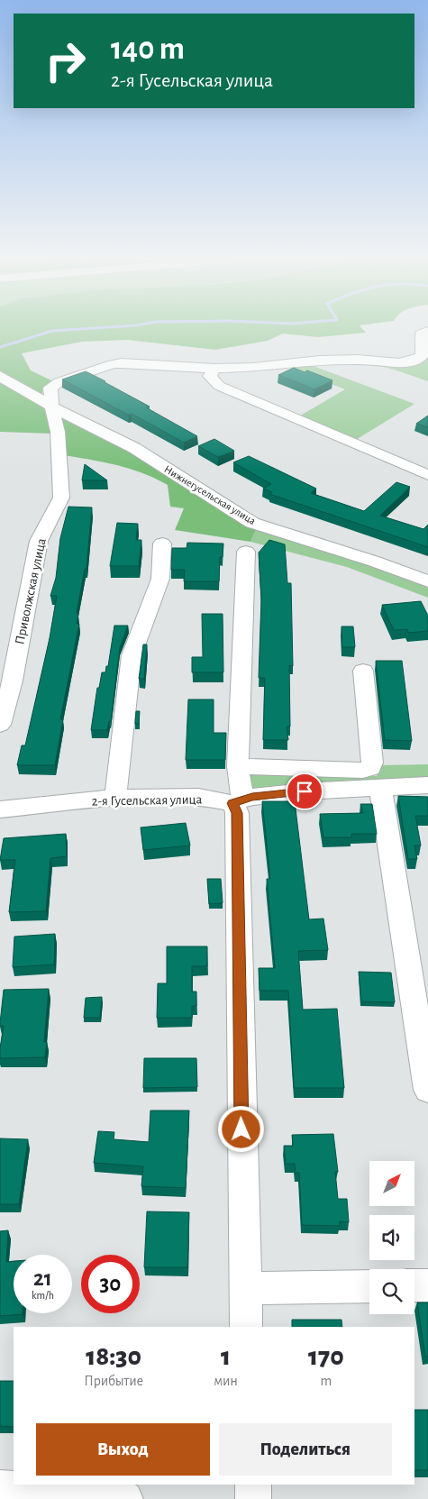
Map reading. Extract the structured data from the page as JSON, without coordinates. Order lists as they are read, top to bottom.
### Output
{
  "streets": {
    "street": ["Нижнегусельская улица", "Приволжская улица", "2-я Гусельская улица"]
  },
  "crossings": [
    ["Нижнегусельская улица", "Приволжская улица"]
  ],
  "north": "top right",
  "page": {
    "turn": ["140 m", "2-я Гусельская улица"],
    "speed": "21 km/h",
    "limit": "30",
    "eta": [
      "18:30",
      "Прибытие",
      "1",
      "мин",
      "170",
      "m"
    ],
    "buttons": ["Выход", "Поделиться"]
  }
}
